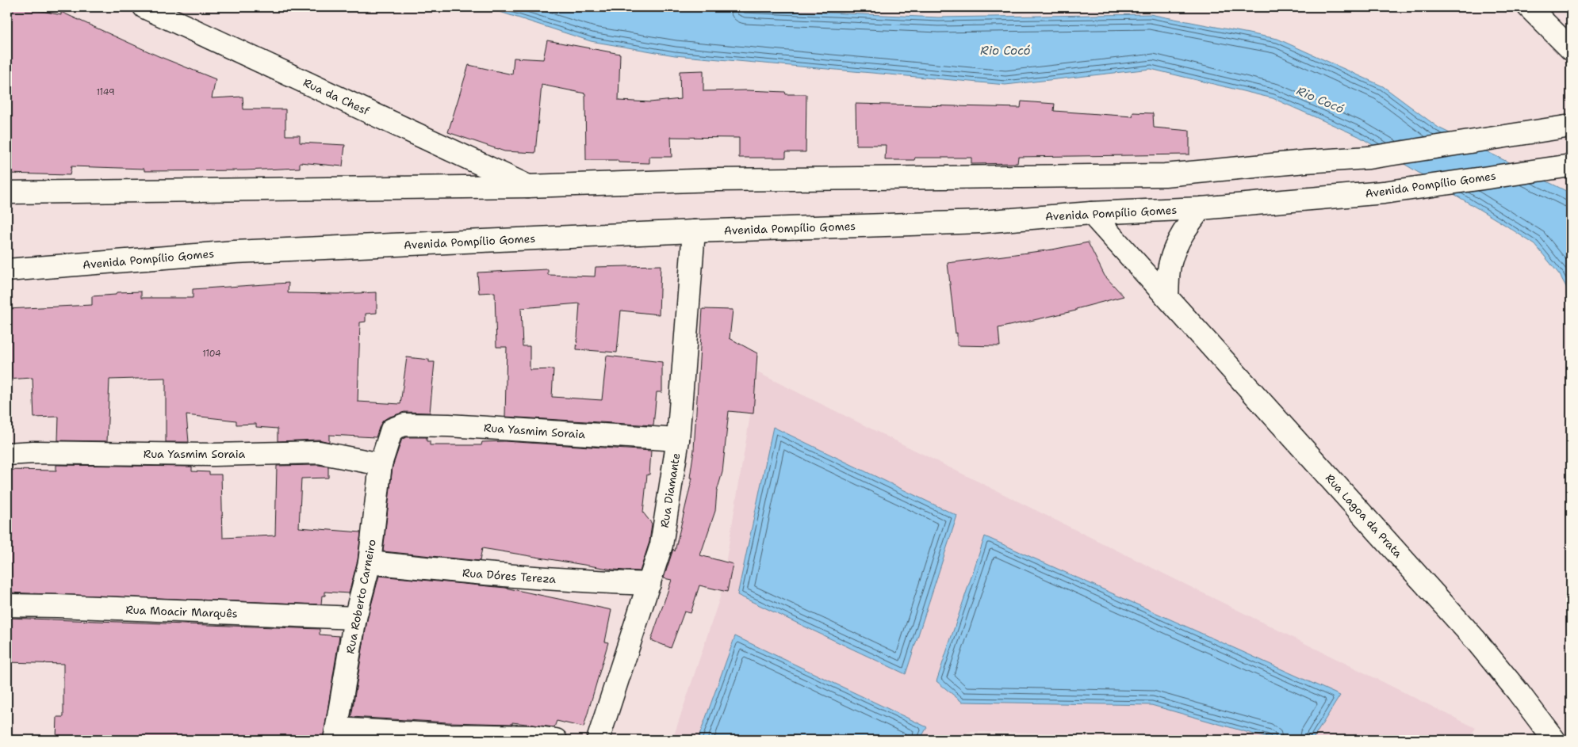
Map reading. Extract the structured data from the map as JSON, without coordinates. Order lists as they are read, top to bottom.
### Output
{
  "streets": {
    "street": [
      "Rua da Chesf",
      "Avenida Pompílio Gomes",
      "Rua Yasmim Soraia",
      "Rua Diamante",
      "Rua Lagoa da Prata",
      "Rua Dóres Tereza",
      "Rua Roberto Carneiro",
      "Rua Moacir Marquês"
    ]
  },
  "crossings": [
    ["Avenida Pompílio Gomes", "Rua Diamante"],
    ["Avenida Pompílio Gomes", "Rua Lagoa da Prata"],
    ["Rua Yasmim Soraia", "Rua Diamante"],
    ["Rua Yasmim Soraia", "Rua Roberto Carneiro"],
    ["Rua Diamante", "Rua Dóres Tereza"],
    ["Rua Dóres Tereza", "Rua Roberto Carneiro"],
    ["Rua Roberto Carneiro", "Rua Moacir Marquês"]
  ],
  "water": ["Rio Cocó"],
  "house_numbers": ["1149", "1104"]
}
